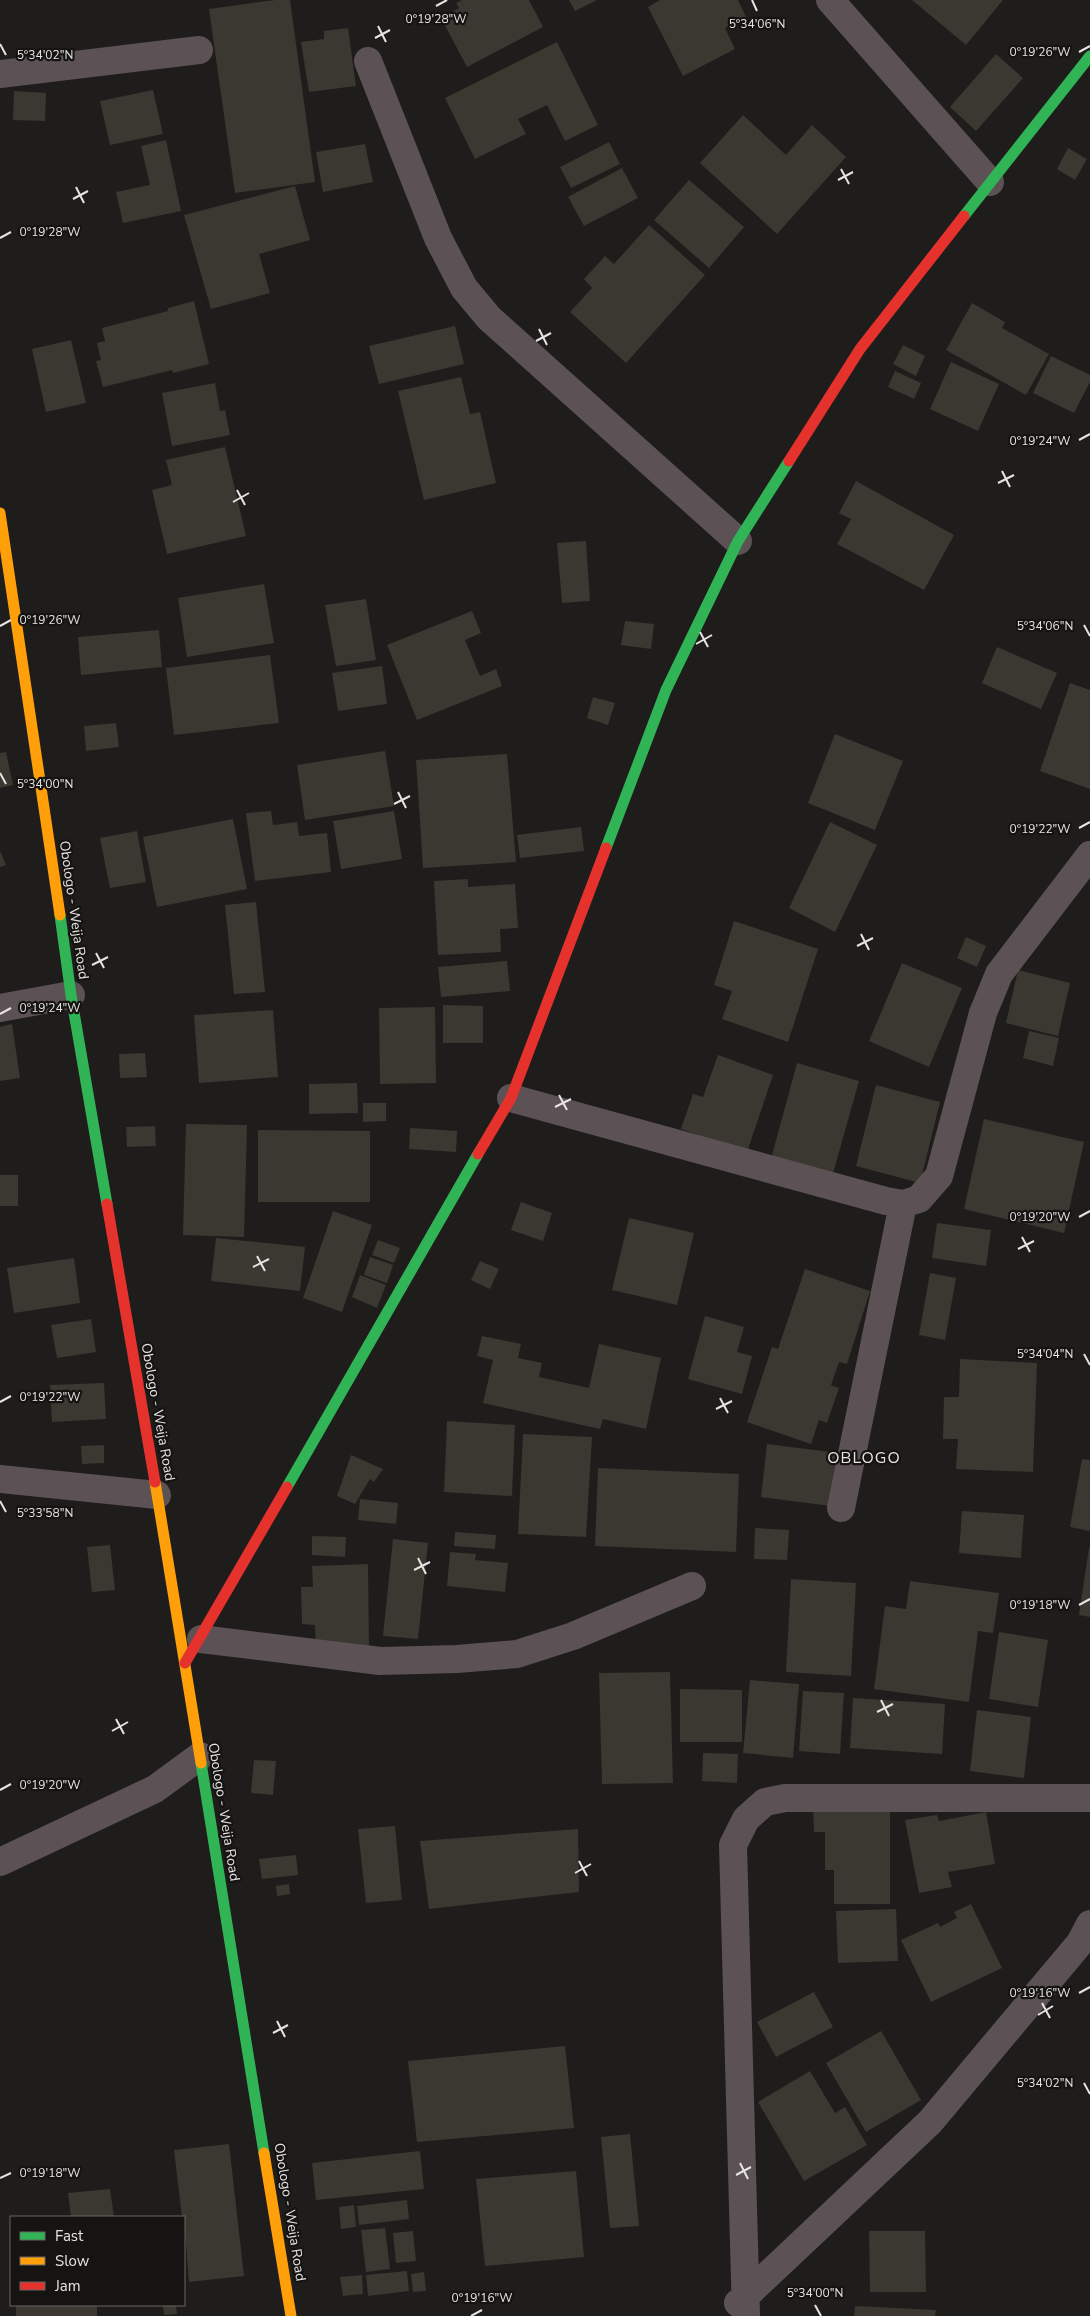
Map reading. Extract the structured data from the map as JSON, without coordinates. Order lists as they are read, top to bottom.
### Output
{
  "streets": {
    "street": ["Obologo - Weija Road"]
  },
  "districts": ["OBLOGO"],
  "legend": ["Fast", "Slow", "Jam"],
  "coordinates": [
    "0°19'28\"W",
    "5°34'06\"N",
    "0°19'26\"W",
    "5°34'02\"N",
    "0°19'24\"W",
    "5°34'00\"N",
    "0°19'22\"W",
    "0°19'20\"W",
    "5°34'04\"N",
    "5°33'58\"N",
    "0°19'18\"W",
    "0°19'16\"W"
  ]
}
